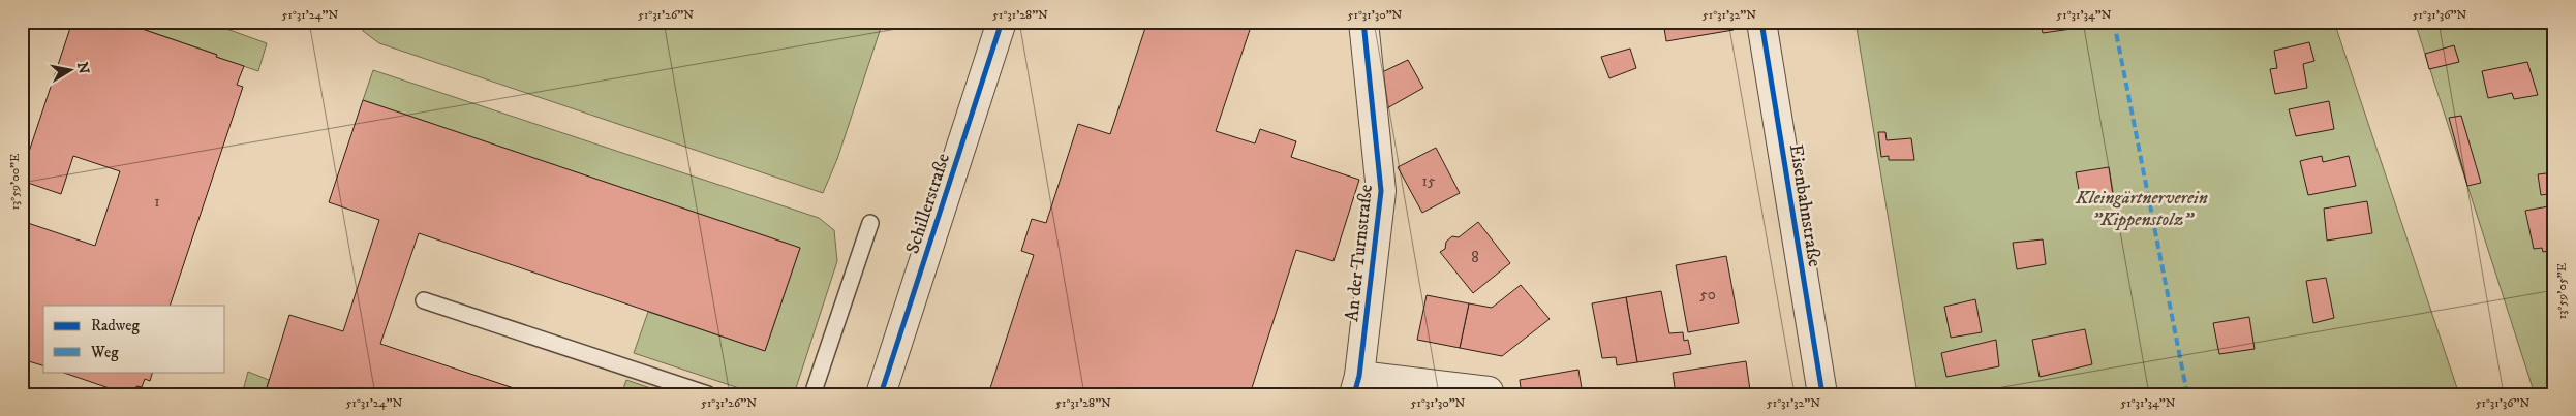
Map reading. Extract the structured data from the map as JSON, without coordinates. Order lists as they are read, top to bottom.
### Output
{
  "streets": {
    "street": ["Schillerstraße", "Eisenbahnstraße", "An der Turnstraße"]
  },
  "parks": ["Kleingärtnerverein \"Kippenstolz\""],
  "house_numbers": [
    "15",
    "1",
    "8",
    "50"
  ],
  "legend": ["Radweg", "Weg"],
  "north": "right",
  "coordinates": [
    "51°31'24\"N",
    "51°31'26\"N",
    "51°31'28\"N",
    "51°31'30\"N",
    "51°31'32\"N",
    "51°31'34\"N",
    "51°31'36\"N",
    "13°59'00\"E",
    "13°59'05\"E"
  ]
}
